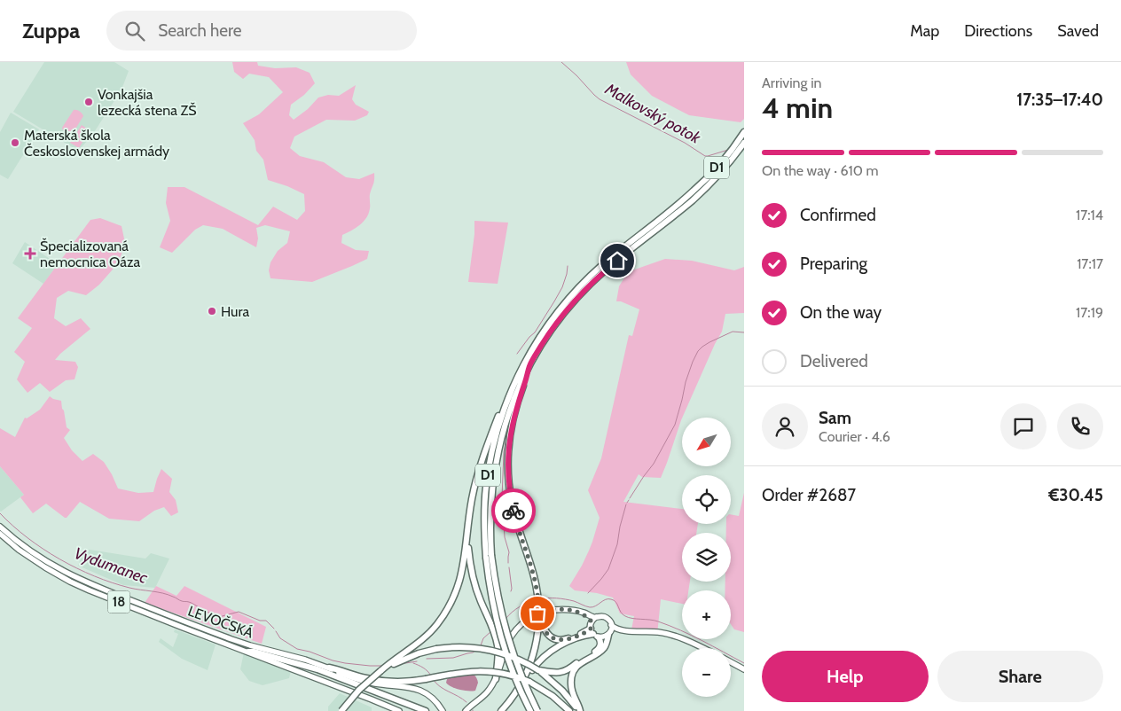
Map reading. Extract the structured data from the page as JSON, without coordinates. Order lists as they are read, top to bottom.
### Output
{
  "streets": {
    "highway": ["D1"],
    "main road": ["18", "LEVOČSKÁ"]
  },
  "water": ["Malkovský potok", "Vydumanec"],
  "places": {
    "other": ["Vonkajšia lezecká stena ZŠ", "Materská škola Československej armády", "Hura"],
    "health": ["Špecializovaná nemocnica Oáza"]
  },
  "north": "bottom left",
  "page": {
    "header": "Zuppa",
    "search": "Search here",
    "nav": ["Map", "Directions", "Saved"],
    "heading": ["4 min", "Arriving in", "17:35–17:40"],
    "panel": [
      "Sam",
      "Courier · 4.6",
      "Order #2687",
      "€30.45"
    ],
    "bar": "On the way · 610 m",
    "list": [
      ["Confirmed", "17:14"],
      ["Preparing", "17:17"],
      ["On the way", "17:19"],
      "Delivered"
    ],
    "map_buttons": ["+", "−"],
    "buttons": ["Help", "Share"]
  }
}
